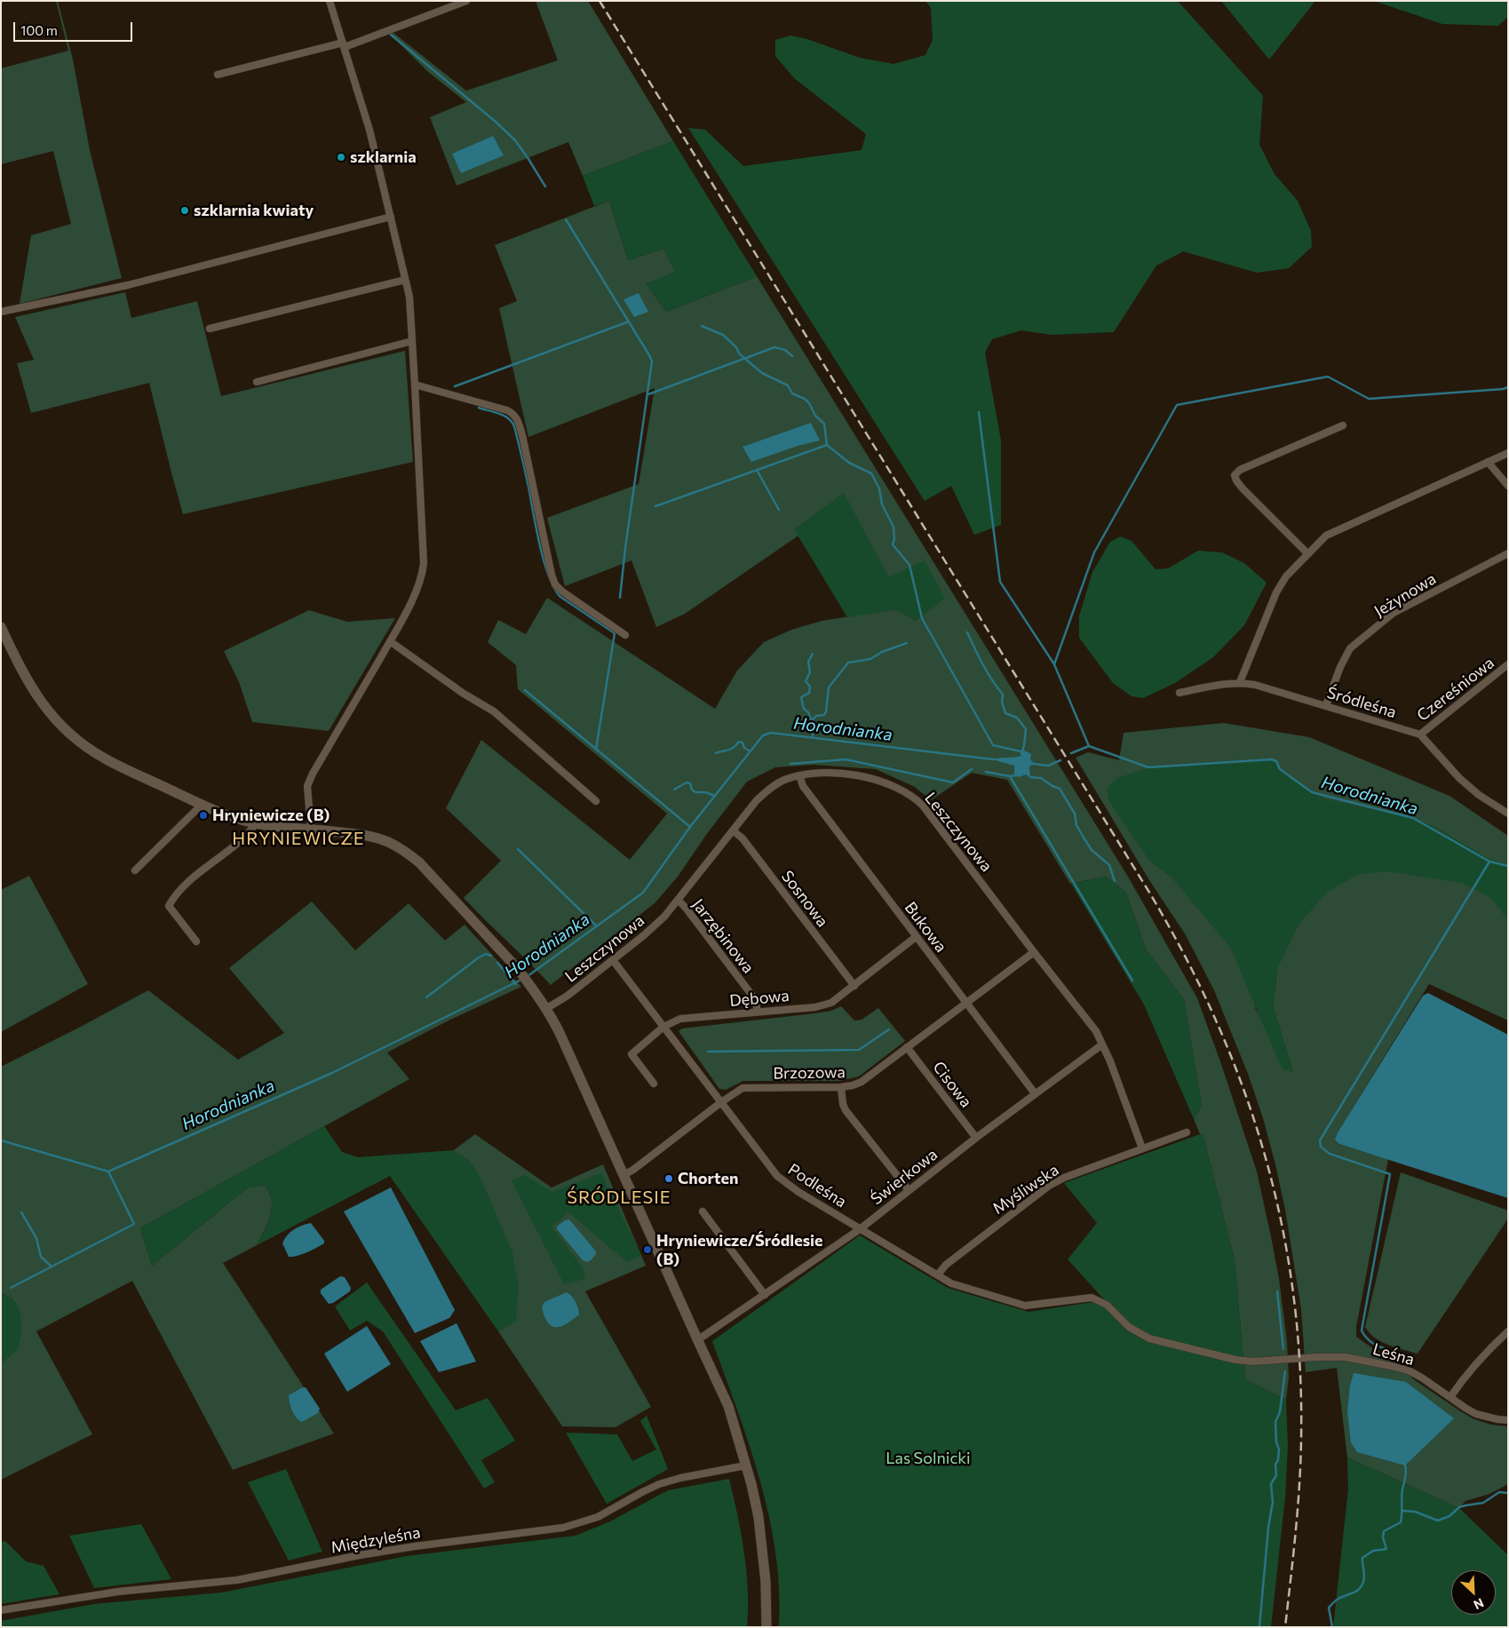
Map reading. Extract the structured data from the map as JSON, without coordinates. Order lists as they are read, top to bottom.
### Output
{
  "streets": {
    "street": [
      "Jeżynowa",
      "Czereśniowa",
      "Śródleśna",
      "Leszczynowa",
      "Sosnowa",
      "Bukowa",
      "Jarzębinowa",
      "Dębowa",
      "Brzozowa",
      "Cisowa",
      "Świerkowa",
      "Podleśna",
      "Myśliwska",
      "Leśna",
      "Międzyleśna"
    ]
  },
  "crossings": [
    ["Jeżynowa", "Śródleśna"],
    ["Czereśniowa", "Śródleśna"],
    ["Leszczynowa", "Sosnowa"],
    ["Leszczynowa", "Bukowa"],
    ["Leszczynowa", "Jarzębinowa"],
    ["Leszczynowa", "Brzozowa"],
    ["Leszczynowa", "Świerkowa"],
    ["Leszczynowa", "Podleśna"],
    ["Sosnowa", "Dębowa"],
    ["Bukowa", "Dębowa"],
    ["Bukowa", "Brzozowa"],
    ["Bukowa", "Świerkowa"],
    ["Jarzębinowa", "Dębowa"],
    ["Dębowa", "Podleśna"],
    ["Brzozowa", "Cisowa"],
    ["Brzozowa", "Podleśna"],
    ["Cisowa", "Świerkowa"],
    ["Świerkowa", "Podleśna"],
    ["Podleśna", "Myśliwska"],
    ["Podleśna", "Leśna"]
  ],
  "districts": ["HRYNIEWICZE", "ŚRÓDLESIE"],
  "water": ["Horodnianka"],
  "parks": ["Las Solnicki"],
  "places": [
    "szklarnia",
    "szklarnia kwiaty",
    "Hryniewicze (B)",
    "Chorten",
    "Hryniewicze/Śródlesie (B)"
  ],
  "scale_bar": "100 m",
  "north": "bottom right"
}
